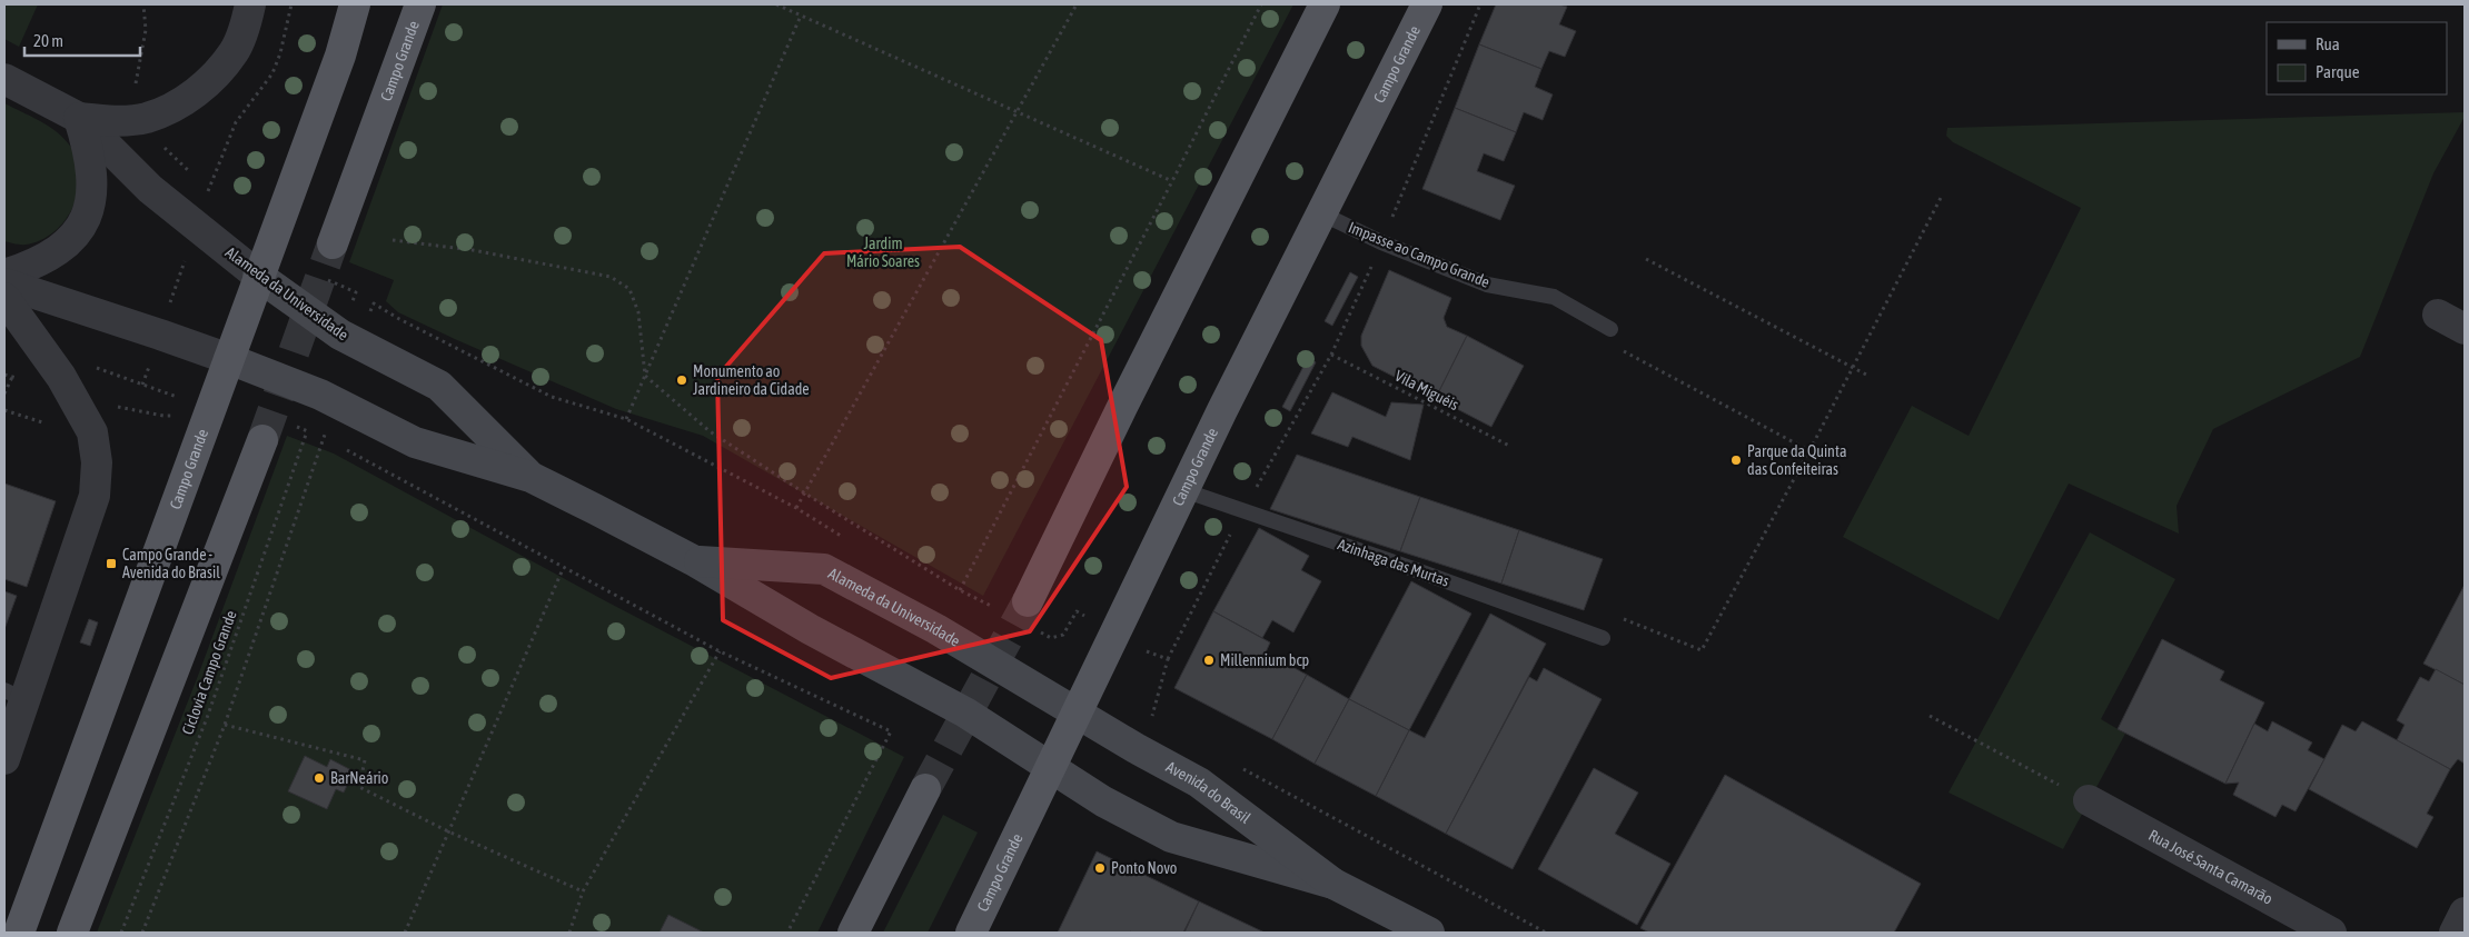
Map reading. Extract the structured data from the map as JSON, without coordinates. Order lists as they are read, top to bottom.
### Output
{
  "streets": {
    "main road": ["Campo Grande", "Alameda da Universidade", "Avenida do Brasil"],
    "street": ["Rua José Santa Camarão"],
    "lane": ["Impasse ao Campo Grande", "Azinhaga das Murtas"],
    "path": ["Vila Miguéis", "Ciclovia Campo Grande"]
  },
  "crossings": [
    ["Campo Grande", "Impasse ao Campo Grande"],
    ["Campo Grande", "Alameda da Universidade"],
    ["Campo Grande", "Azinhaga das Murtas"],
    ["Campo Grande", "Avenida do Brasil"],
    ["Alameda da Universidade", "Avenida do Brasil"]
  ],
  "parks": ["Jardim Mário Soares"],
  "places": {
    "other": [
      "Monumento ao Jardineiro da Cidade",
      "Parque da Quinta das Confeiteiras",
      "Millennium bcp",
      "BarNeário",
      "Ponto Novo"
    ],
    "transit": ["Campo Grande - Avenida do Brasil"]
  },
  "legend": ["Rua", "Parque"],
  "scale_bar": "20 m"
}
